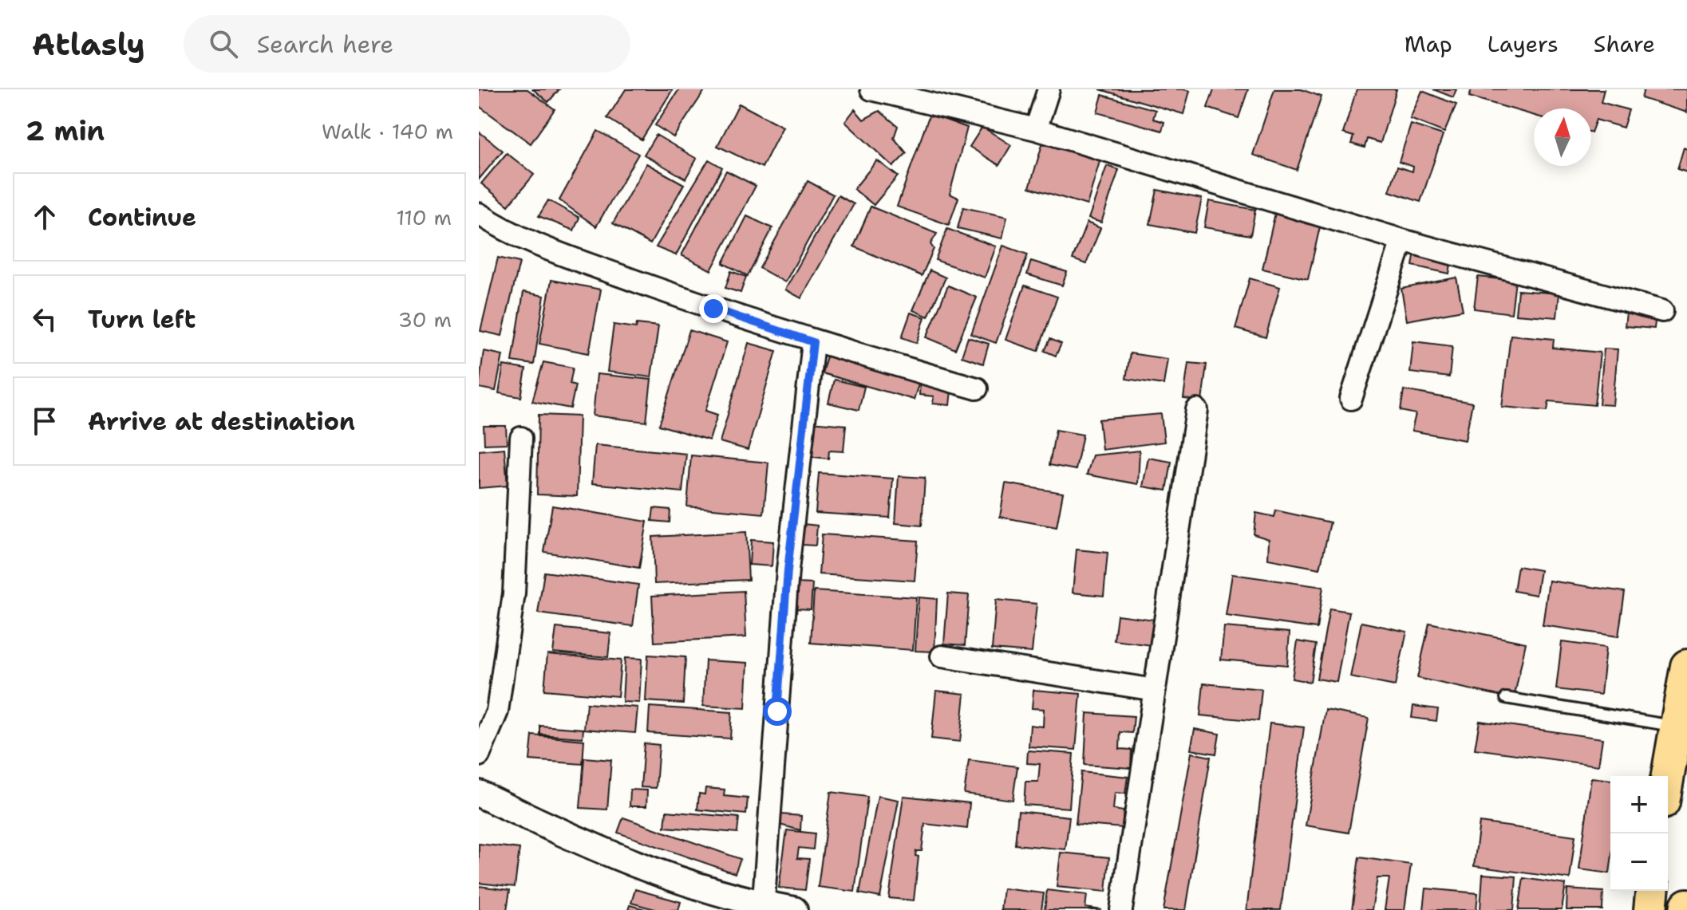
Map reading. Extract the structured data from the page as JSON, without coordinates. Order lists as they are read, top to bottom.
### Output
{
  "north": "top",
  "page": {
    "header": "Atlasly",
    "search": "Search here",
    "nav": ["Map", "Layers", "Share"],
    "heading": ["2 min", "Walk · 140 m"],
    "list": [
      ["Continue", "110 m"],
      ["Turn left", "30 m"],
      "Arrive at destination"
    ],
    "map_buttons": ["+", "−"]
  }
}
